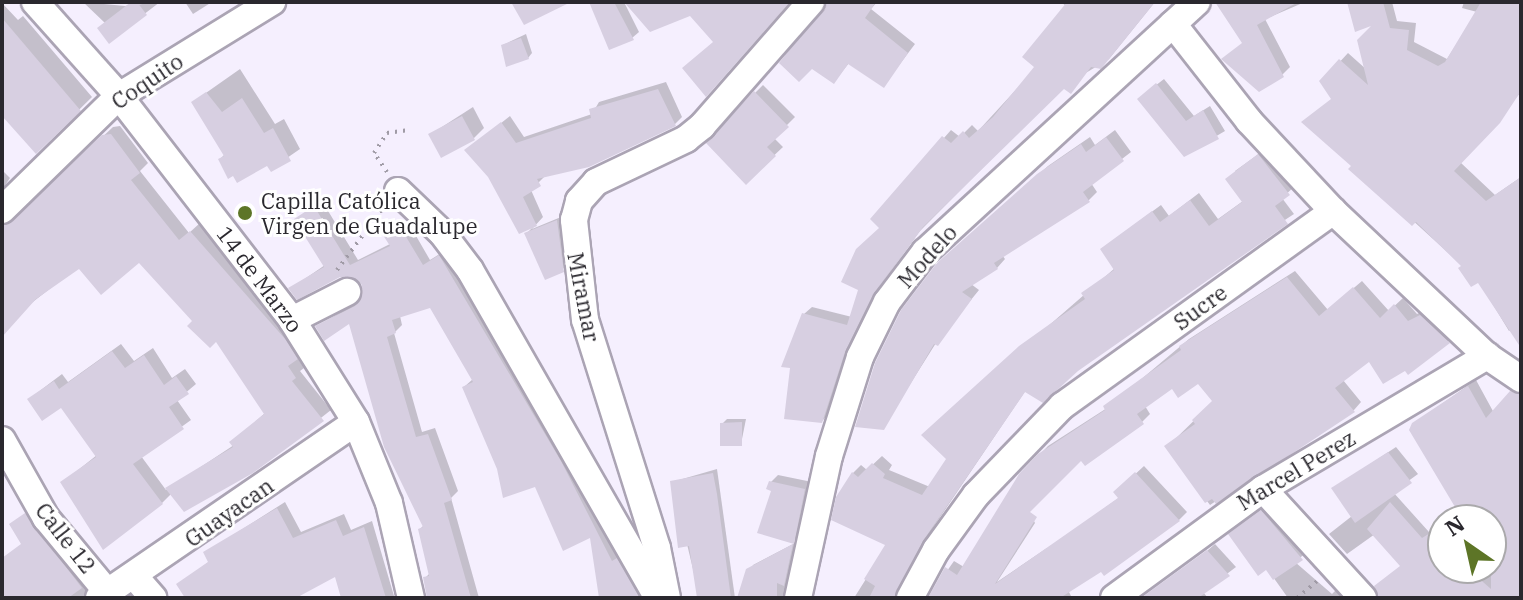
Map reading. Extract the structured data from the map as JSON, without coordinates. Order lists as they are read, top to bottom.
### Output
{
  "streets": {
    "street": [
      "Coquito",
      "Modelo",
      "14 de Marzo",
      "Miramar",
      "Sucre",
      "Marcel Perez",
      "Guayacan",
      "Calle 12"
    ]
  },
  "crossings": [
    ["Coquito", "14 de Marzo"],
    ["14 de Marzo", "Guayacan"],
    ["Guayacan", "Calle 12"]
  ],
  "places": ["Capilla Católica Virgen de Guadalupe"],
  "north": "top left"
}
